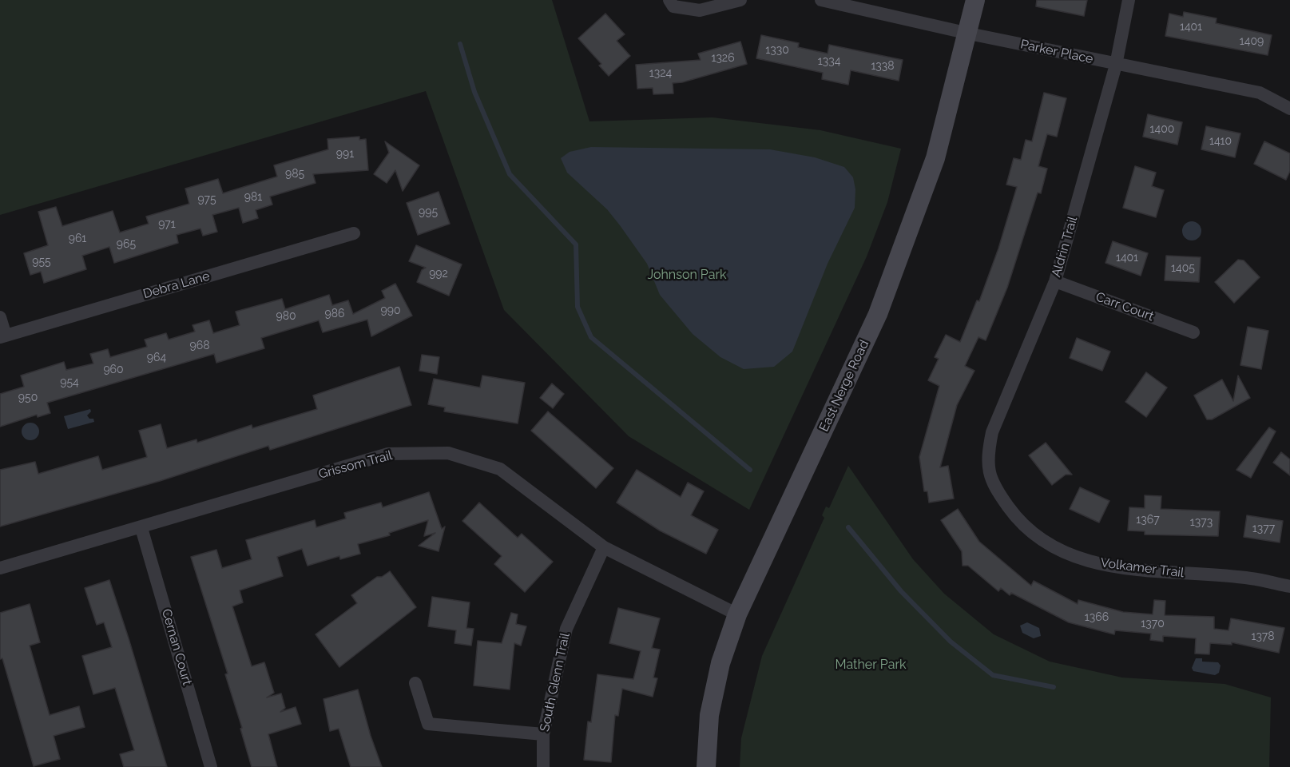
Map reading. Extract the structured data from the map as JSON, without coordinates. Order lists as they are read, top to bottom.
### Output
{
  "streets": {
    "main road": ["East Nerge Road"],
    "street": [
      "Parker Place",
      "Aldrin Trail",
      "Debra Lane",
      "Carr Court",
      "Grissom Trail",
      "Volkamer Trail",
      "Cernan Court",
      "South Glenn Trail"
    ]
  },
  "crossings": [
    ["Parker Place", "Aldrin Trail"],
    ["Parker Place", "East Nerge Road"],
    ["Aldrin Trail", "Carr Court"],
    ["Aldrin Trail", "Volkamer Trail"],
    ["East Nerge Road", "Grissom Trail"],
    ["Grissom Trail", "Cernan Court"],
    ["Grissom Trail", "South Glenn Trail"]
  ],
  "parks": ["Johnson Park", "Mather Park"],
  "house_numbers": [
    "1401",
    "1409",
    "1330",
    "1326",
    "1334",
    "1338",
    "1324",
    "1400",
    "1410",
    "991",
    "985",
    "981",
    "975",
    "995",
    "971",
    "961",
    "965",
    "1401",
    "955",
    "1405",
    "992",
    "990",
    "986",
    "980",
    "968",
    "964",
    "960",
    "954",
    "950",
    "1367",
    "1373",
    "1377",
    "1366",
    "1370",
    "1378"
  ]
}
